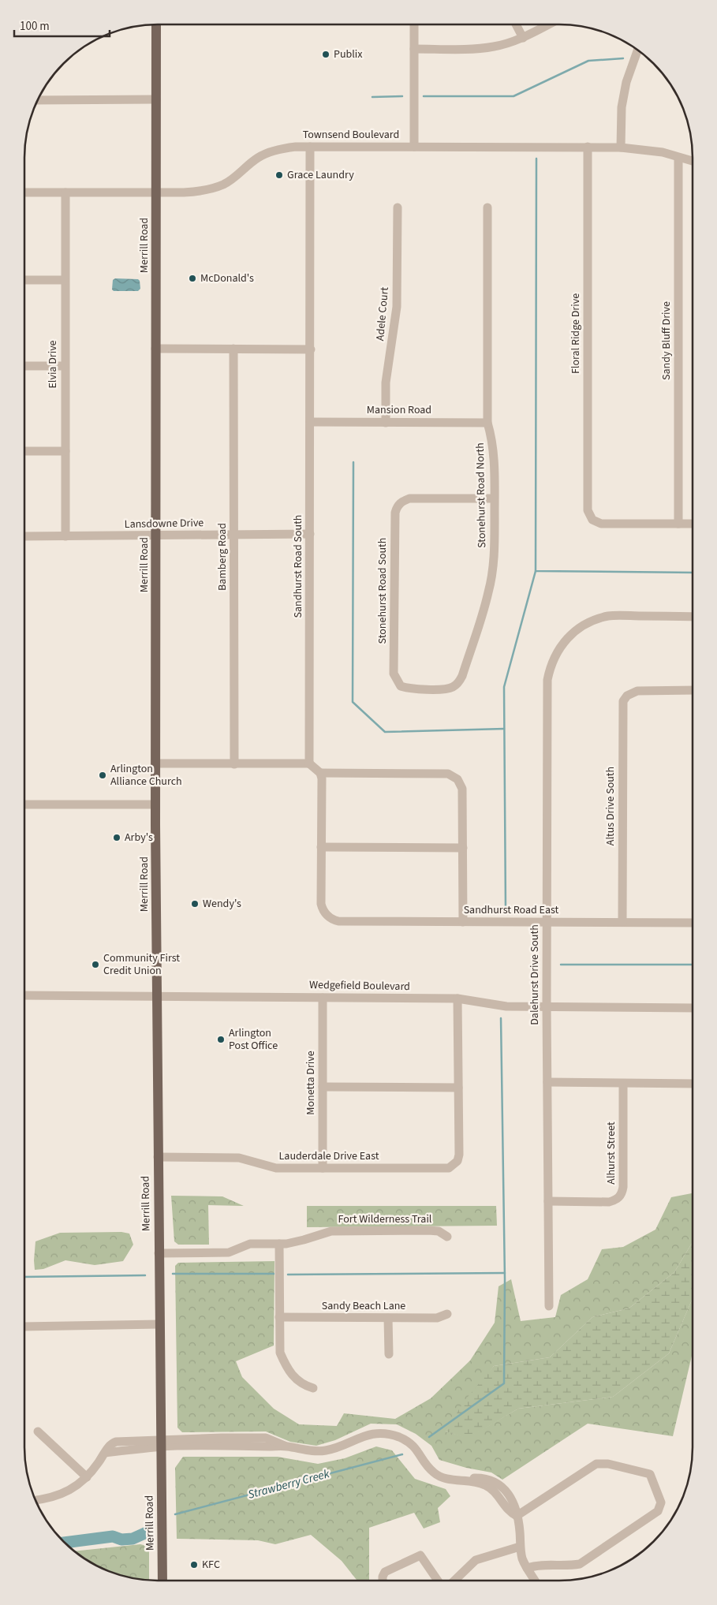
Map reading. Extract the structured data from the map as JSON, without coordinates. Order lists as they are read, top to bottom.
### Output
{
  "streets": {
    "main road": ["Merrill Road"],
    "street": [
      "Townsend Boulevard",
      "Adele Court",
      "Floral Ridge Drive",
      "Sandy Bluff Drive",
      "Elvia Drive",
      "Mansion Road",
      "Stonehurst Road North",
      "Lansdowne Drive",
      "Bamberg Road",
      "Sandhurst Road South",
      "Stonehurst Road South",
      "Altus Drive South",
      "Sandhurst Road East",
      "Dalehurst Drive South",
      "Wedgefield Boulevard",
      "Monetta Drive",
      "Alhurst Street",
      "Lauderdale Drive East",
      "Fort Wilderness Trail",
      "Sandy Beach Lane"
    ]
  },
  "crossings": [
    ["Townsend Boulevard", "Merrill Road"],
    ["Townsend Boulevard", "Floral Ridge Drive"],
    ["Townsend Boulevard", "Sandy Bluff Drive"],
    ["Townsend Boulevard", "Elvia Drive"],
    ["Townsend Boulevard", "Sandhurst Road South"],
    ["Merrill Road", "Lansdowne Drive"],
    ["Merrill Road", "Wedgefield Boulevard"],
    ["Merrill Road", "Lauderdale Drive East"],
    ["Merrill Road", "Fort Wilderness Trail"],
    ["Adele Court", "Mansion Road"],
    ["Floral Ridge Drive", "Sandy Bluff Drive"],
    ["Elvia Drive", "Lansdowne Drive"],
    ["Mansion Road", "Stonehurst Road North"],
    ["Mansion Road", "Sandhurst Road South"],
    ["Stonehurst Road North", "Stonehurst Road South"],
    ["Lansdowne Drive", "Bamberg Road"],
    ["Lansdowne Drive", "Sandhurst Road South"],
    ["Altus Drive South", "Sandhurst Road East"],
    ["Sandhurst Road East", "Dalehurst Drive South"],
    ["Dalehurst Drive South", "Wedgefield Boulevard"],
    ["Dalehurst Drive South", "Alhurst Street"],
    ["Wedgefield Boulevard", "Monetta Drive"],
    ["Monetta Drive", "Lauderdale Drive East"]
  ],
  "water": ["Strawberry Creek"],
  "places": [
    "Publix",
    "Grace Laundry",
    "McDonald's",
    "Arlington Alliance Church",
    "Arby's",
    "Wendy's",
    "Community First Credit Union",
    "Arlington Post Office",
    "KFC"
  ],
  "scale_bar": "100 m"
}
